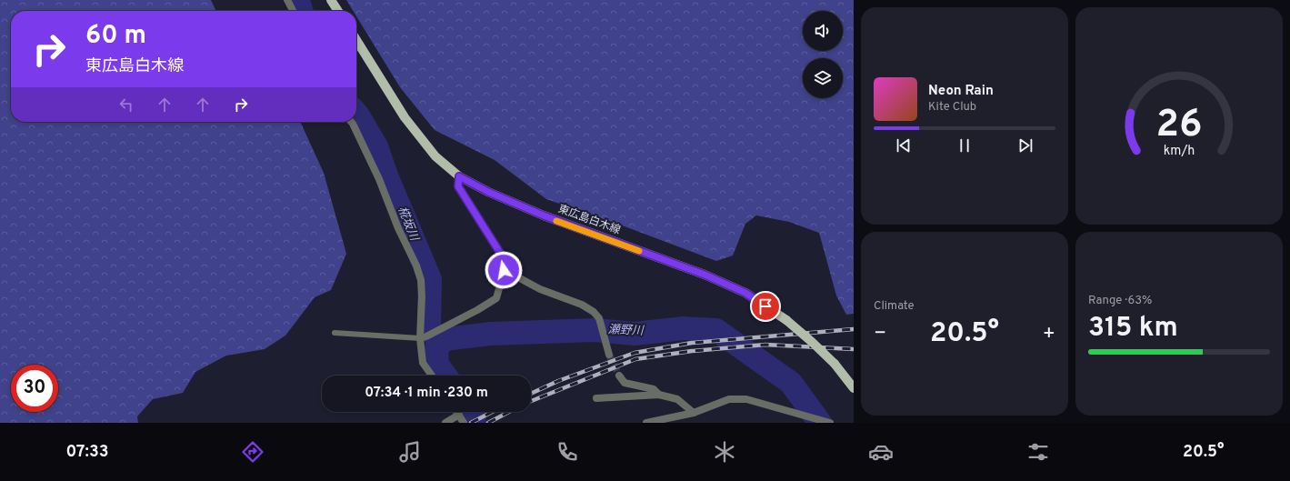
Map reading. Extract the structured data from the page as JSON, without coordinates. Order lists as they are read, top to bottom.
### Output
{
  "streets": {
    "main road": ["東広島白木線"]
  },
  "water": ["椛坂川", "瀬野川"],
  "page": {
    "turn": ["60 m", "東広島白木線"],
    "song": ["Neon Rain", "Kite Club"],
    "tile": [
      "Climate",
      ["Range · 63%", "315 km"]
    ],
    "heat": ["−", "20.5°", "+"],
    "limit": "30",
    "trip": "07:34 · 1 min · 230 m",
    "tabs": ["07:33", "20.5°"],
    "gauge": ["26", "km/h"]
  }
}
